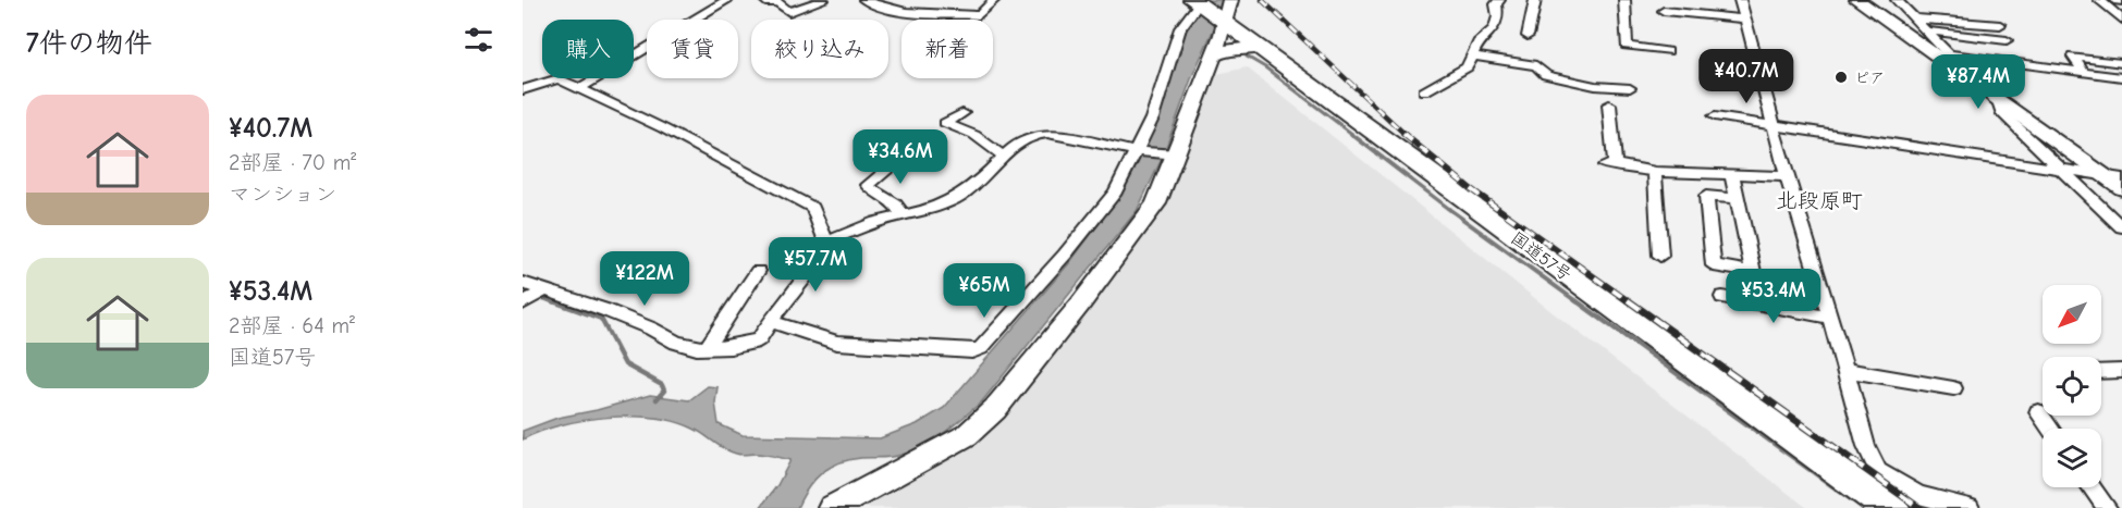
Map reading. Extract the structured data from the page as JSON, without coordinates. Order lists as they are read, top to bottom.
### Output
{
  "streets": {
    "highway": ["国道57号"]
  },
  "districts": ["北段原町"],
  "places": ["ピア"],
  "north": "bottom left",
  "page": {
    "heading": "7件の物件",
    "chip": [
      "購入",
      "賃貸",
      "絞り込み",
      "新着"
    ],
    "price": [
      "¥40.7M",
      "¥87.4M",
      "¥34.6M",
      "¥57.7M",
      "¥122M",
      "¥65M",
      "¥53.4M"
    ],
    "list": [
      {
        "name": "¥40.7M",
        "note": "2部屋 · 70 m² · マンション"
      },
      {
        "name": "¥53.4M",
        "note": "2部屋 · 64 m² · 国道57号"
      }
    ]
  }
}
